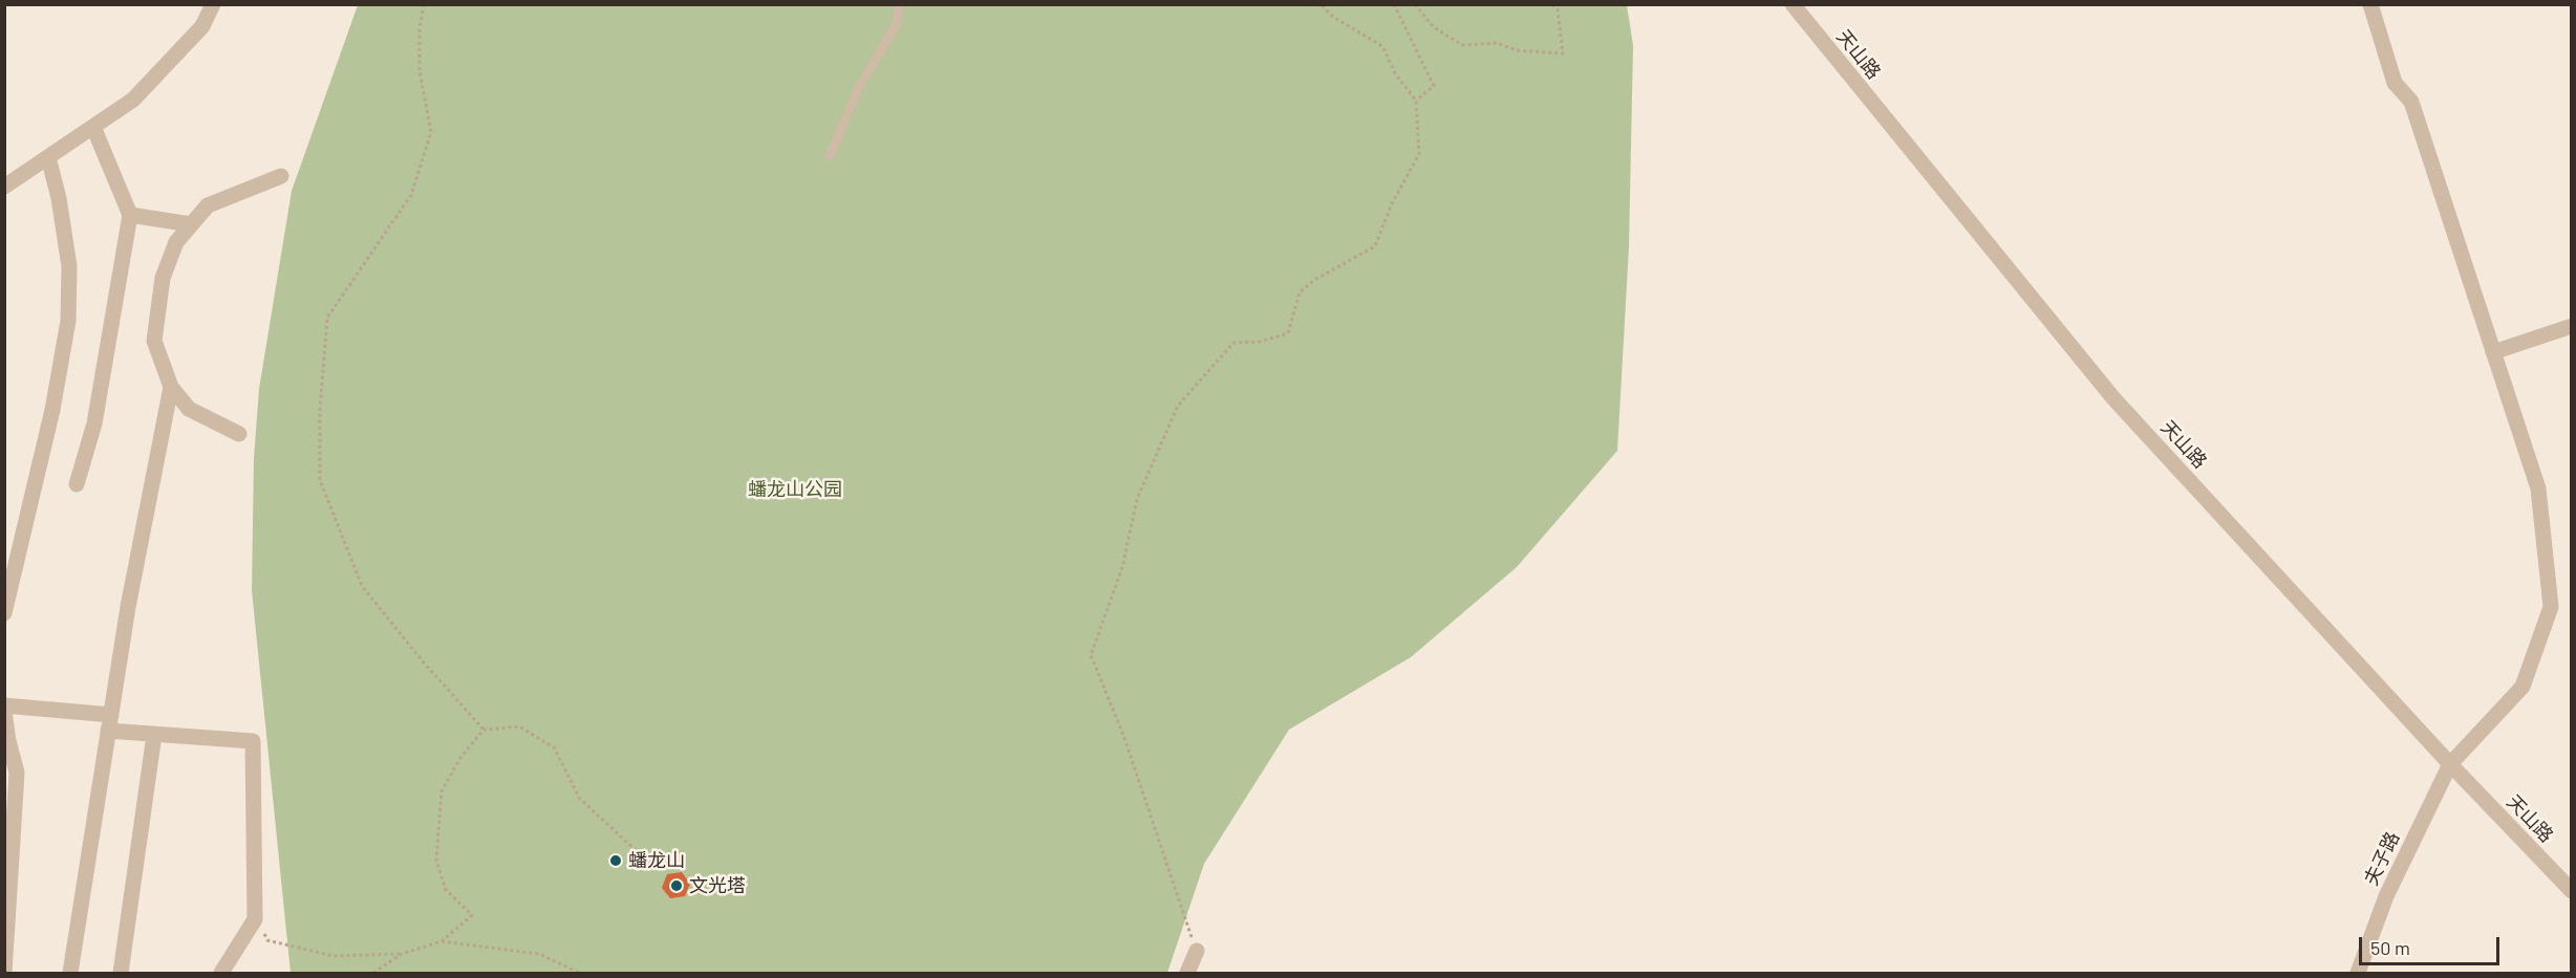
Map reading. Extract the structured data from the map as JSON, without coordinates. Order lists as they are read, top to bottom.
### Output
{
  "streets": {
    "street": ["天山路", "夫子路"]
  },
  "crossings": [
    ["天山路", "夫子路"]
  ],
  "parks": ["蟠龙山公园"],
  "places": ["蟠龙山", "文光塔"],
  "scale_bar": "50 m"
}
